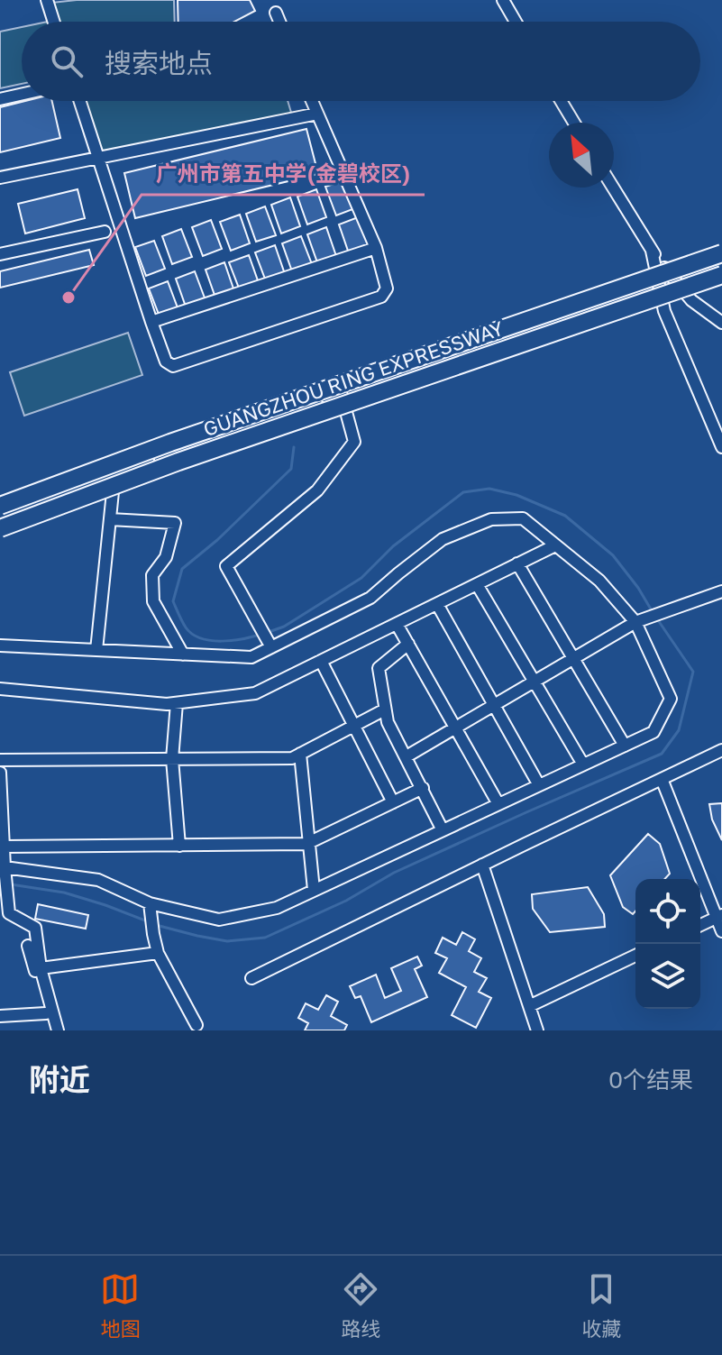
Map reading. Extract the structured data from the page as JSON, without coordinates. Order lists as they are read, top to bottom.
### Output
{
  "streets": {
    "highway": ["GUANGZHOU RING EXPRESSWAY"]
  },
  "places": ["广州市第五中学(金碧校区)"],
  "north": "top left",
  "page": {
    "search": "搜索地点",
    "heading": ["附近", "0个结果"],
    "nav": ["地图", "路线", "收藏"]
  }
}
